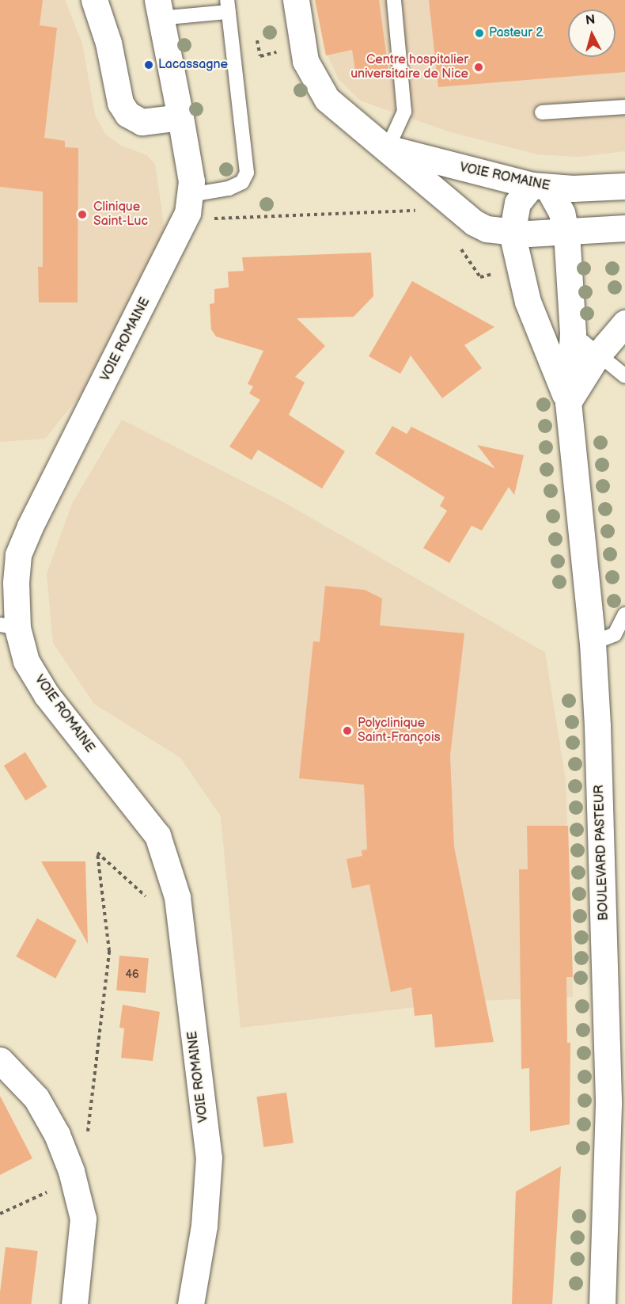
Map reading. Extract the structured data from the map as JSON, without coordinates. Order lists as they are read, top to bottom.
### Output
{
  "streets": {
    "street": ["VOIE ROMAINE", "BOULEVARD PASTEUR"]
  },
  "crossings": [
    ["VOIE ROMAINE", "BOULEVARD PASTEUR"]
  ],
  "places": [
    "Pasteur 2",
    "Lacassagne",
    "Centre hospitalier universitaire de Nice",
    "Clinique Saint-Luc",
    "Polyclinique Saint-François"
  ],
  "house_numbers": ["46"],
  "north": "top"
}
